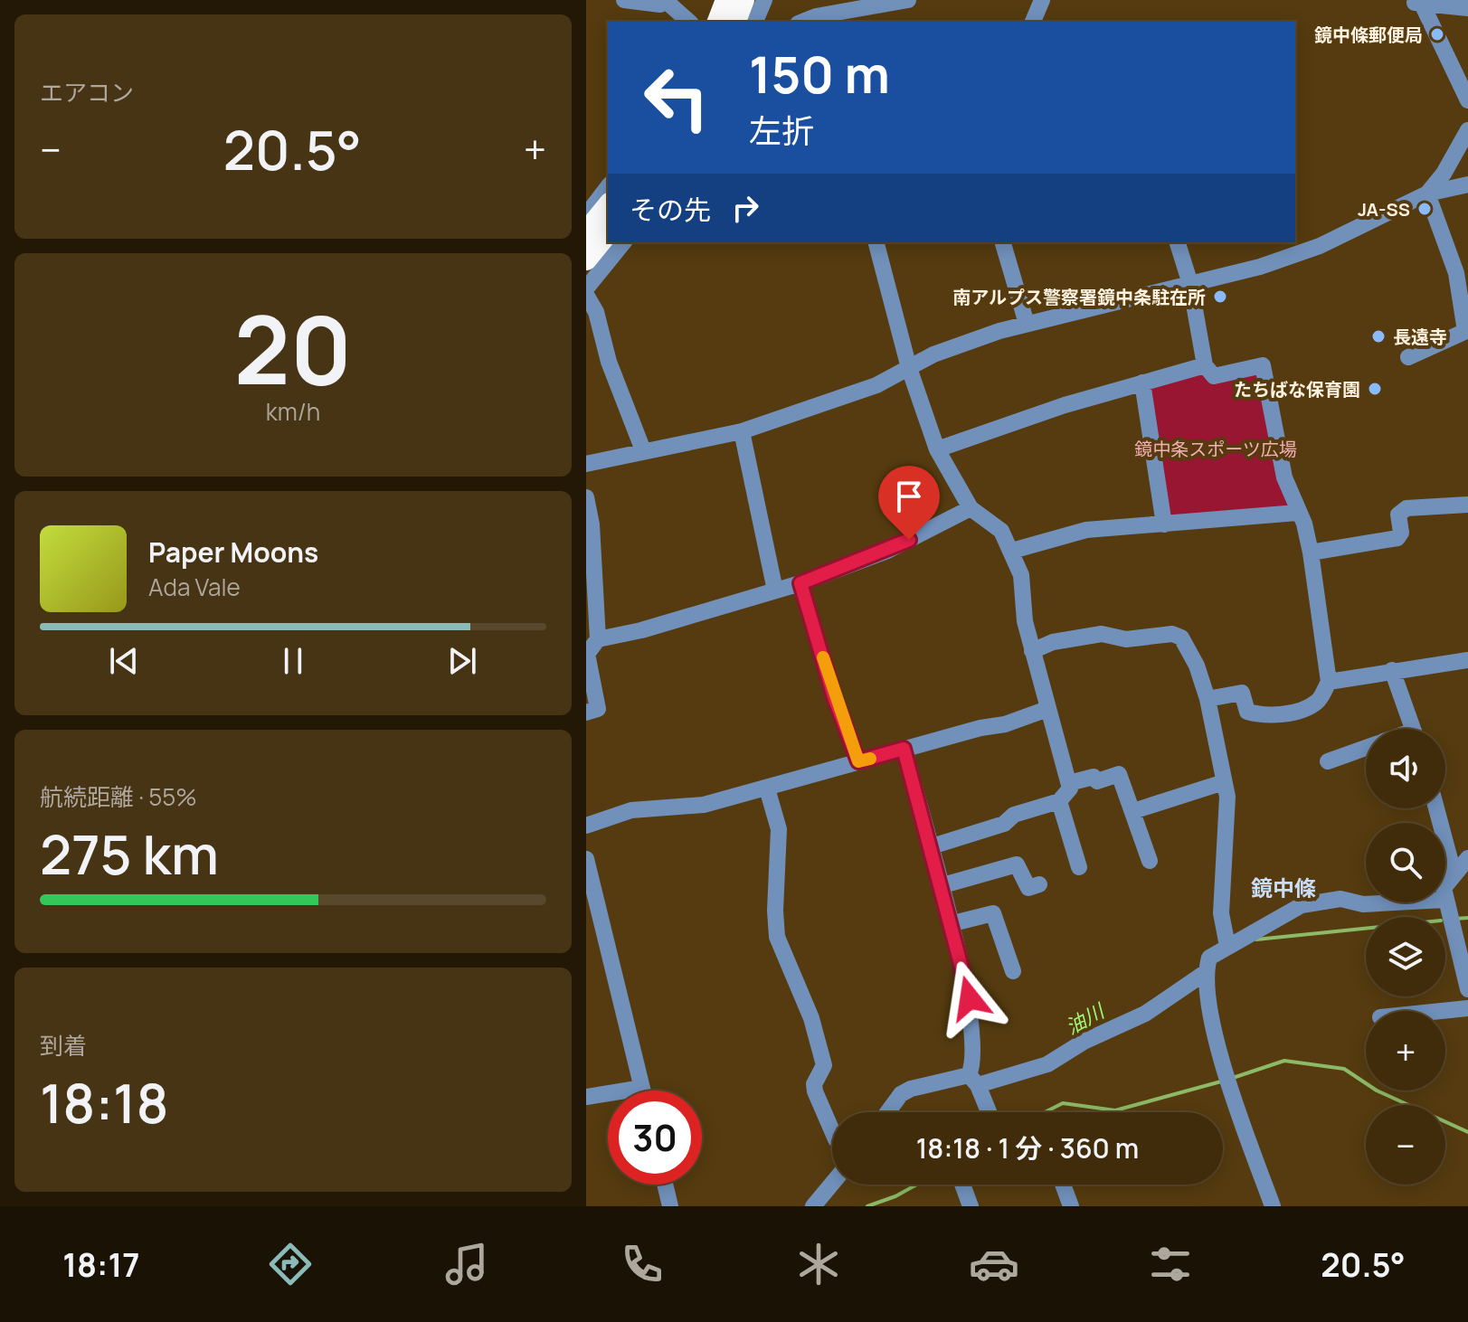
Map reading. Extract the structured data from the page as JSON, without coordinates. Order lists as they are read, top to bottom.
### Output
{
  "districts": ["鏡中條"],
  "water": ["油川"],
  "parks": ["鏡中条スポーツ広場"],
  "places": [
    "鏡中條郵便局",
    "JA-SS",
    "南アルプス警察署鏡中条駐在所",
    "長遠寺",
    "たちばな保育園"
  ],
  "page": {
    "tile": [
      "エアコン",
      ["20", "km/h"],
      ["航続距離 · 55%", "275 km"],
      ["到着", "18:18"]
    ],
    "turn": ["150 m", "左折"],
    "heat": ["−", "20.5°", "+"],
    "then": "その先",
    "song": ["Paper Moons", "Ada Vale"],
    "map_buttons": ["+", "−"],
    "limit": "30",
    "trip": "18:18 · 1 分 · 360 m",
    "tabs": ["18:17", "20.5°"]
  }
}
